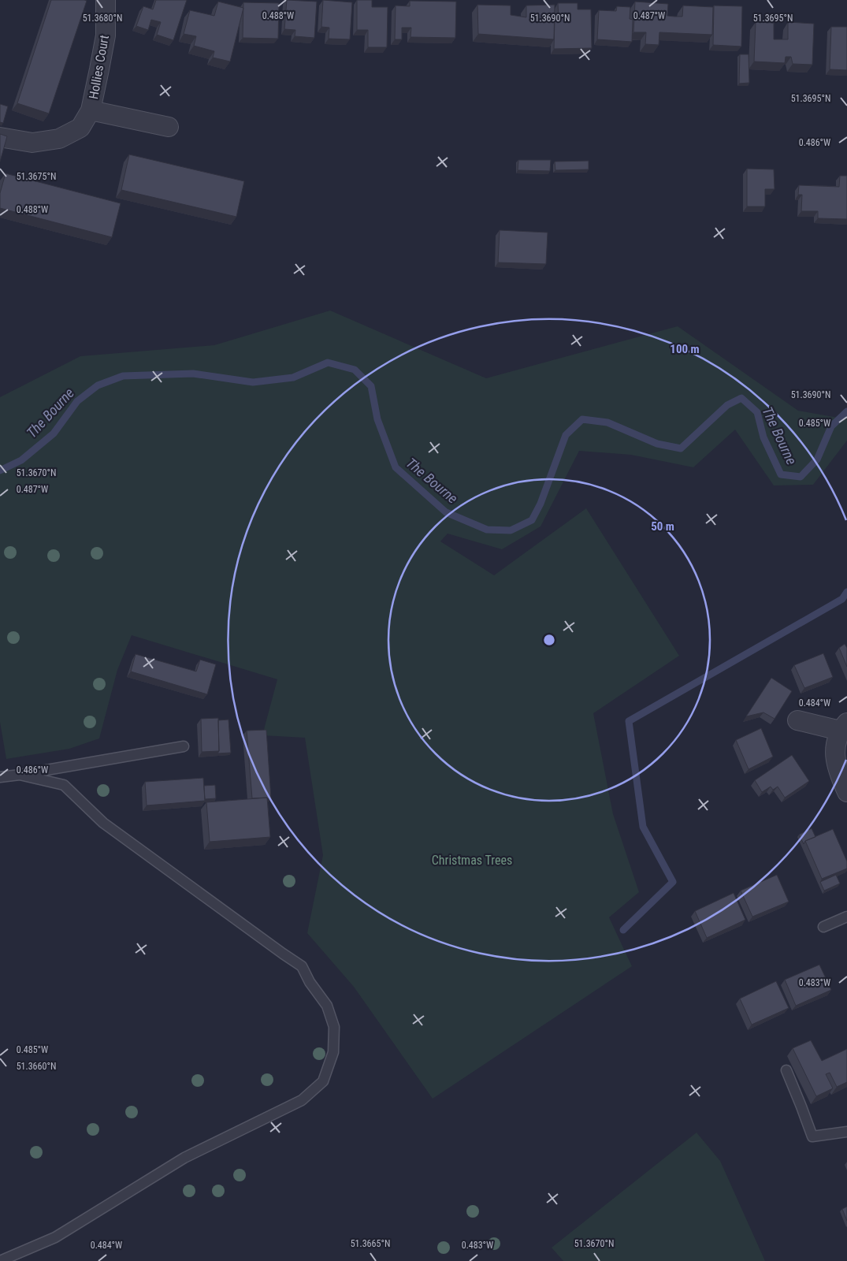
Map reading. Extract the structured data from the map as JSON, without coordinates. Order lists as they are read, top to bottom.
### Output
{
  "streets": {
    "street": ["Hollies Court"]
  },
  "water": ["The Bourne"],
  "parks": ["Christmas Trees"],
  "coordinates": [
    "0.488°W",
    "0.487°W",
    "51.3680°N",
    "51.3690°N",
    "51.3695°N",
    "0.486°W",
    "51.3675°N",
    "0.485°W",
    "51.3670°N",
    "0.484°W",
    "0.483°W",
    "51.3660°N",
    "51.3665°N"
  ],
  "rings": ["100 m", "50 m"]
}
